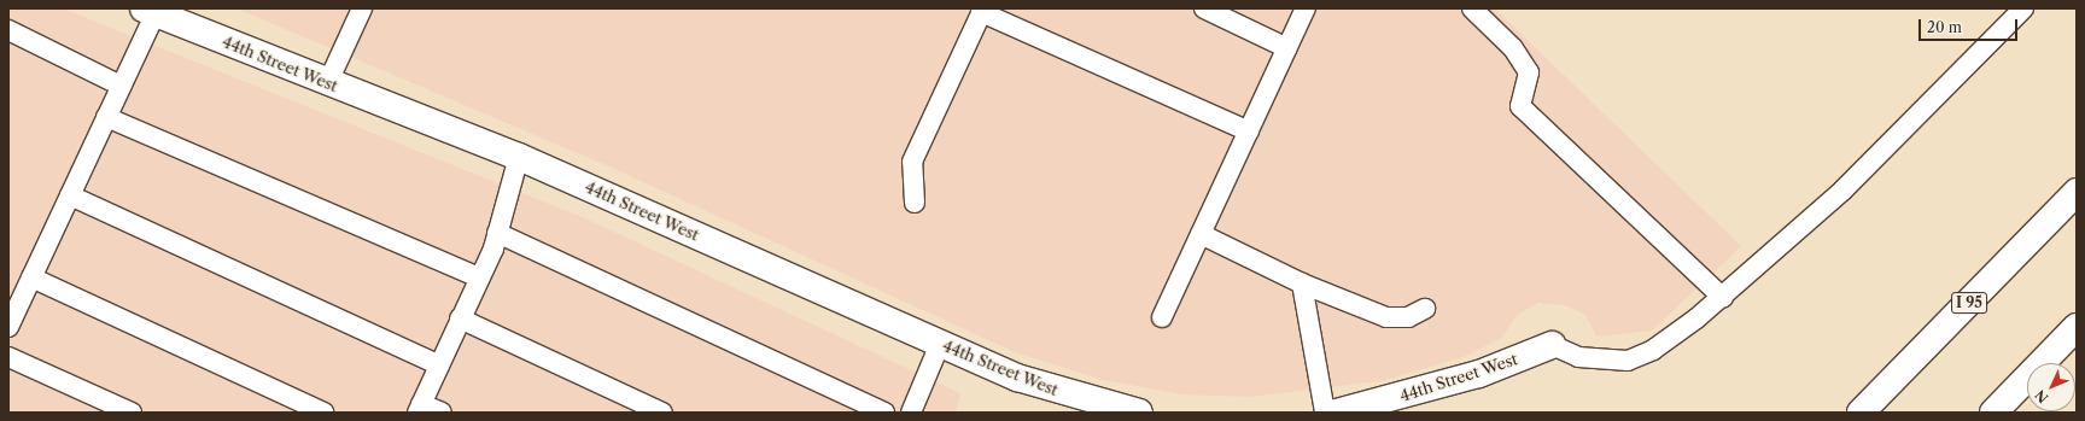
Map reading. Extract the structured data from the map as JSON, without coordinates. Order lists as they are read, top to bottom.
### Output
{
  "streets": {
    "main road": ["44th Street West", "I 95"]
  },
  "scale_bar": "20 m",
  "north": "bottom left"
}
